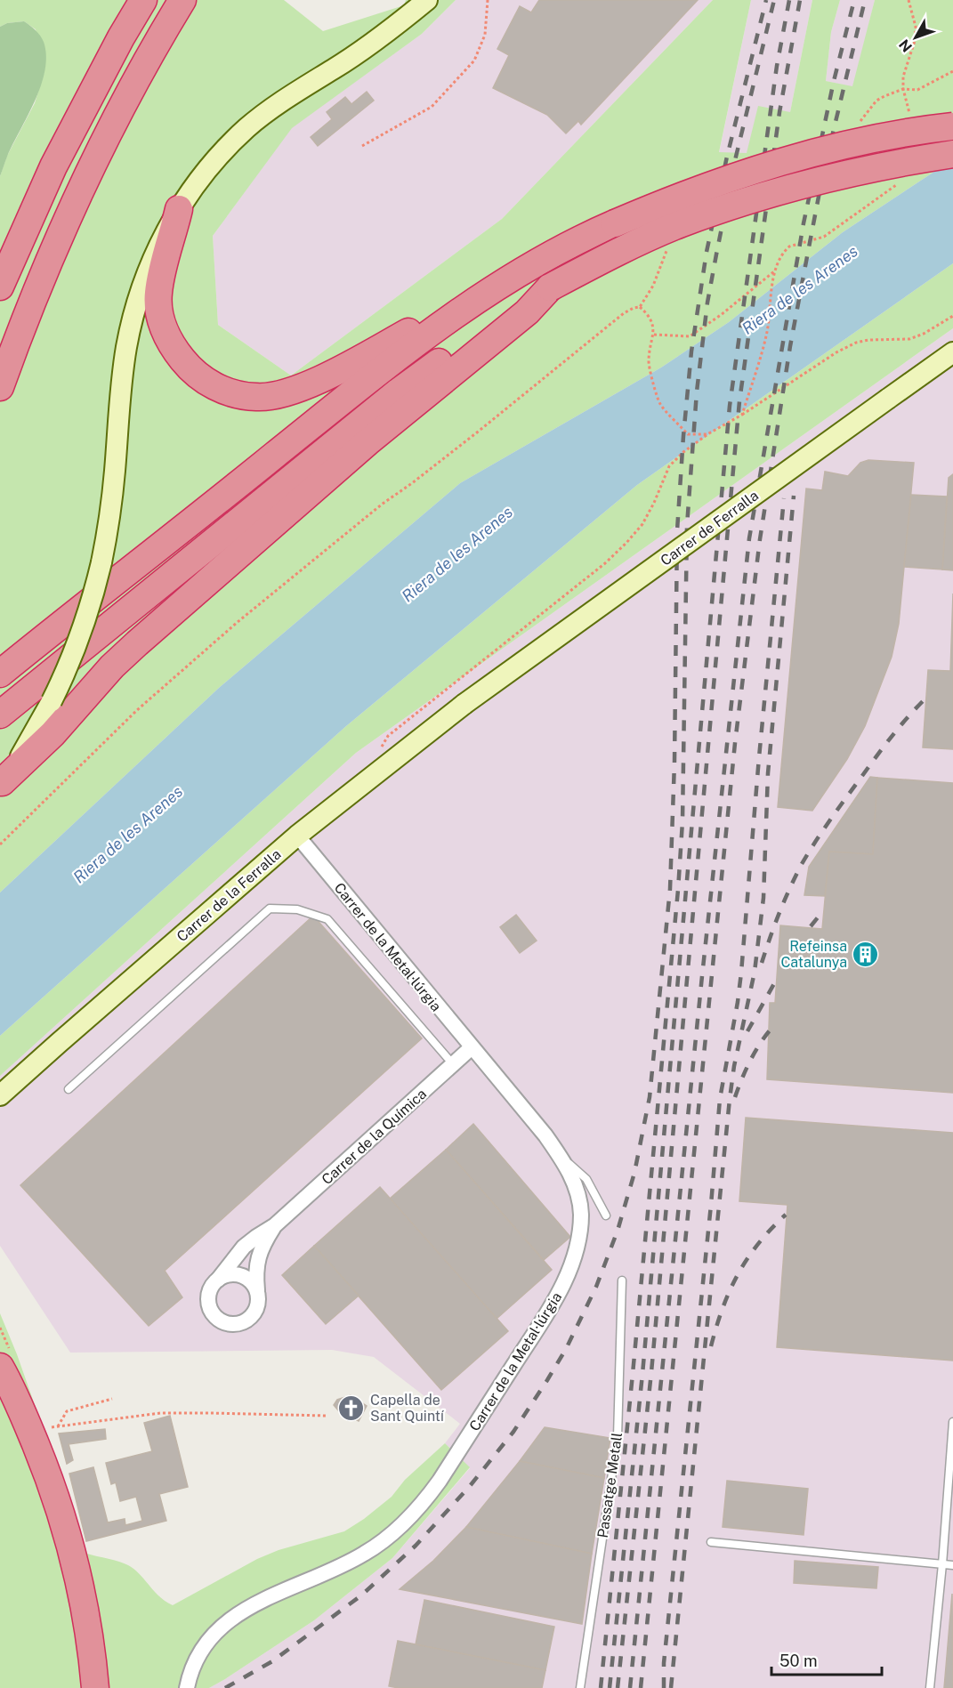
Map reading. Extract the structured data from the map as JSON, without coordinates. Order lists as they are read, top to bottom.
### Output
{
  "streets": {
    "street": [
      "Carrer de Ferralla",
      "Carrer de la Ferralla",
      "Carrer de la Metal·lúrgia",
      "Carrer de la Química"
    ],
    "lane": ["Passatge Metall"]
  },
  "crossings": [
    ["Carrer de Ferralla", "Carrer de la Ferralla"],
    ["Carrer de la Ferralla", "Carrer de la Metal·lúrgia"],
    ["Carrer de la Metal·lúrgia", "Carrer de la Química"]
  ],
  "water": ["Riera de les Arenes"],
  "places": {
    "building": ["Refeinsa Catalunya"],
    "church": ["Capella de Sant Quintí"]
  },
  "scale_bar": "50 m",
  "north": "bottom left"
}
